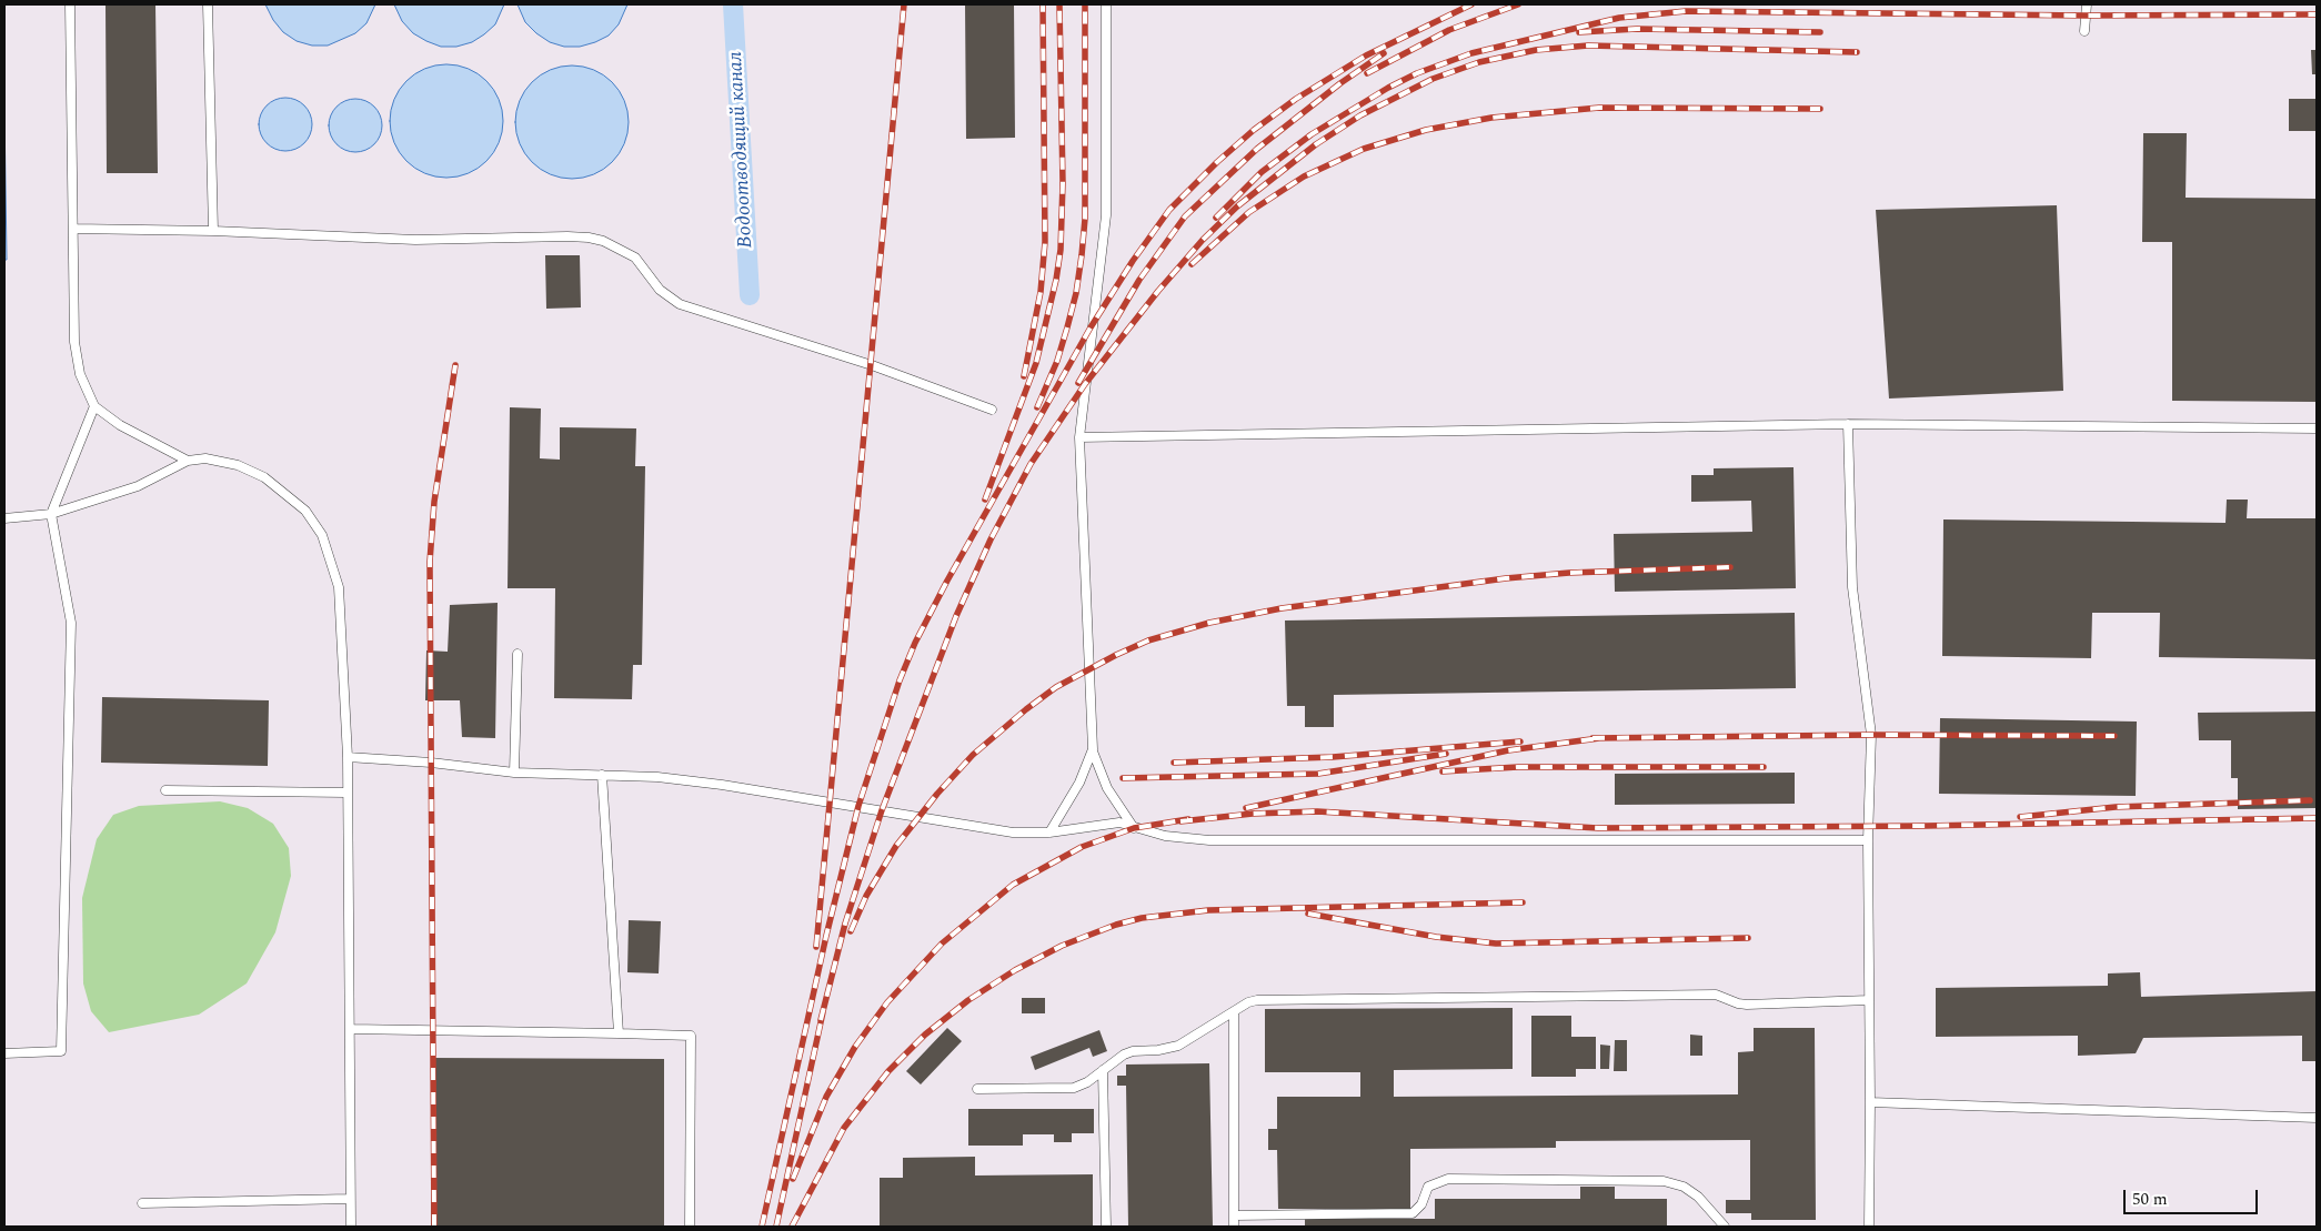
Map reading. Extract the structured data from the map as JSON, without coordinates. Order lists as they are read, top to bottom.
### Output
{
  "water": ["Водоотводящий канал"],
  "scale_bar": "50 m"
}
